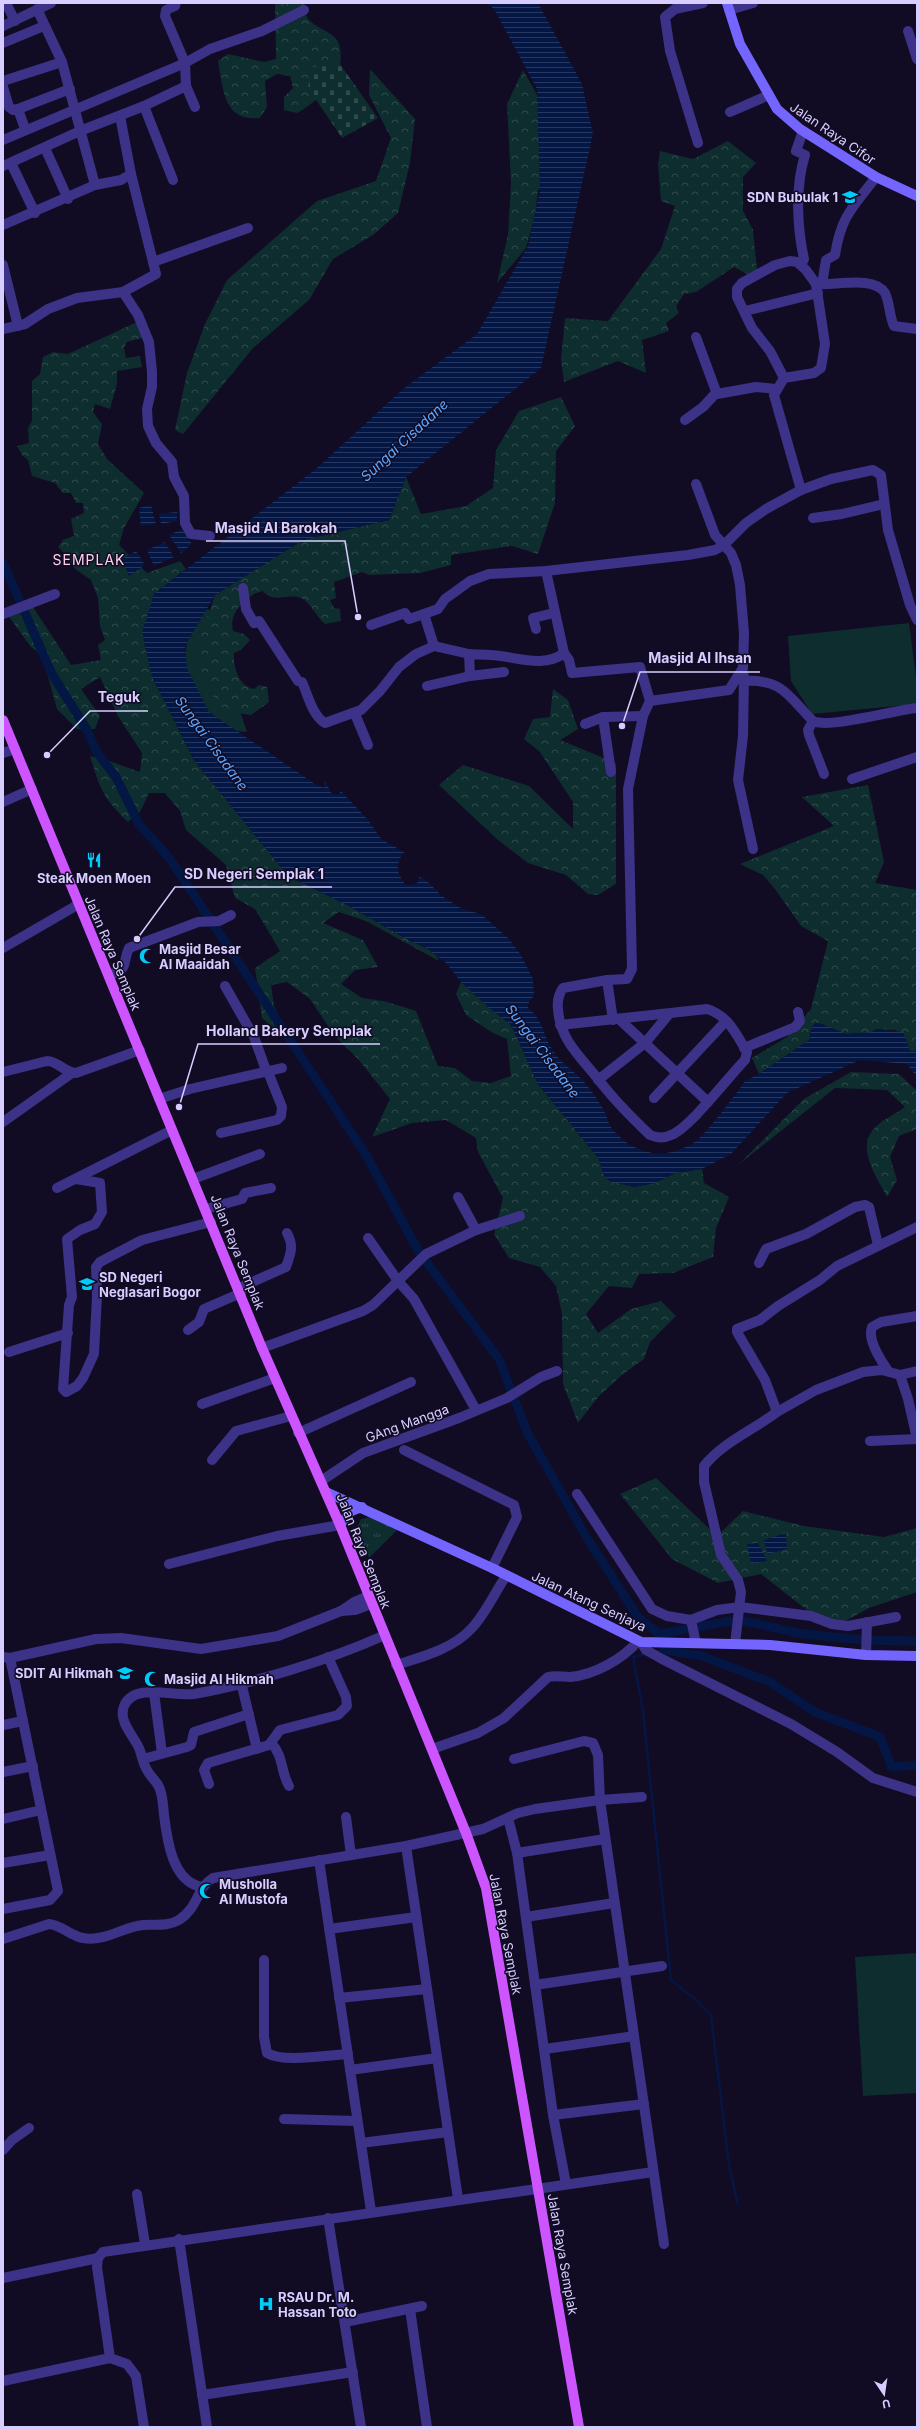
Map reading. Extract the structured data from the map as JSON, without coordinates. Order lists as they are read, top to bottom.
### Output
{
  "streets": {
    "main road": ["Jalan Raya Cifor", "Jalan Raya Semplak", "Jalan Atang Senjaya"],
    "street": ["GAng Mangga"]
  },
  "crossings": [
    ["Jalan Raya Semplak", "GAng Mangga"],
    ["Jalan Raya Semplak", "Jalan Atang Senjaya"]
  ],
  "districts": ["SEMPLAK"],
  "water": ["Sungai Cisadane"],
  "places": {
    "school or university": ["SDN Bubulak 1", "SD Negeri Neglasari Bogor", "SDIT Al Hikmah"],
    "other": [
      "Masjid Al Barokah",
      "Masjid Al Ihsan",
      "Teguk",
      "SD Negeri Semplak 1",
      "Holland Bakery Semplak"
    ],
    "restaurant": ["Steak Moen Moen"],
    "mosque": ["Masjid Besar Al Maaidah", "Masjid Al Hikmah", "Musholla Al Mustofa"],
    "hospital": ["RSAU Dr. M. Hassan Toto"]
  },
  "north": "bottom"
}
